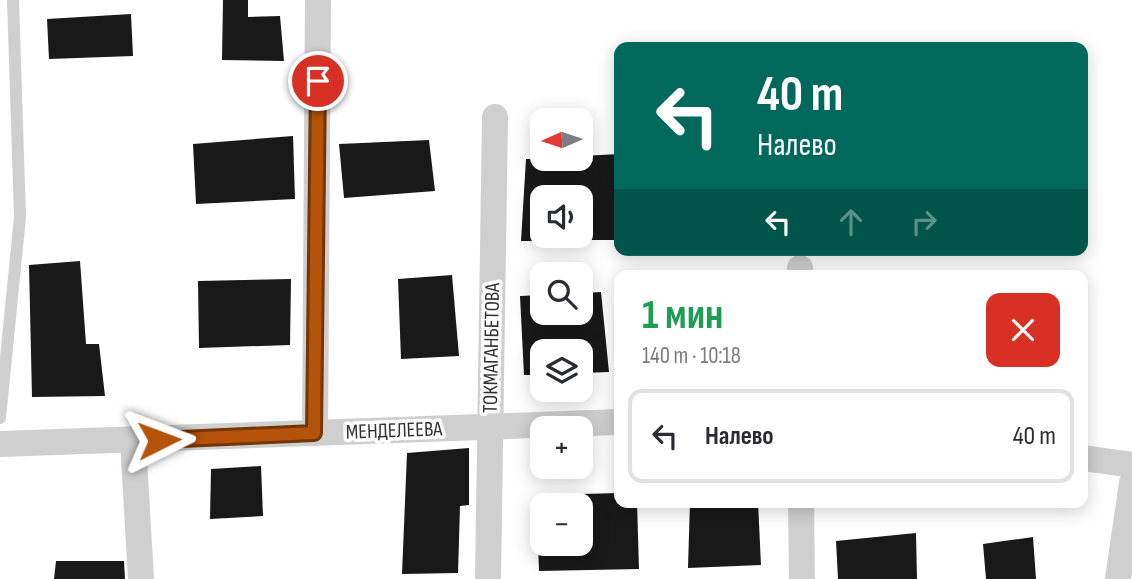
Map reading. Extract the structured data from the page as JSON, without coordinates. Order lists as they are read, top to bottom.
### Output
{
  "streets": {
    "street": ["ТОКМАГАНБЕТОВА", "МЕНДЕЛЕЕВА"]
  },
  "crossings": [
    ["ТОКМАГАНБЕТОВА", "МЕНДЕЛЕЕВА"]
  ],
  "north": "left",
  "page": {
    "turn": ["40 m", "Налево"],
    "map_buttons": ["+", "−"],
    "heading": ["1 мин", "140 m · 10:18"],
    "list": [
      {
        "name": "Налево",
        "value": "40 m"
      }
    ]
  }
}
